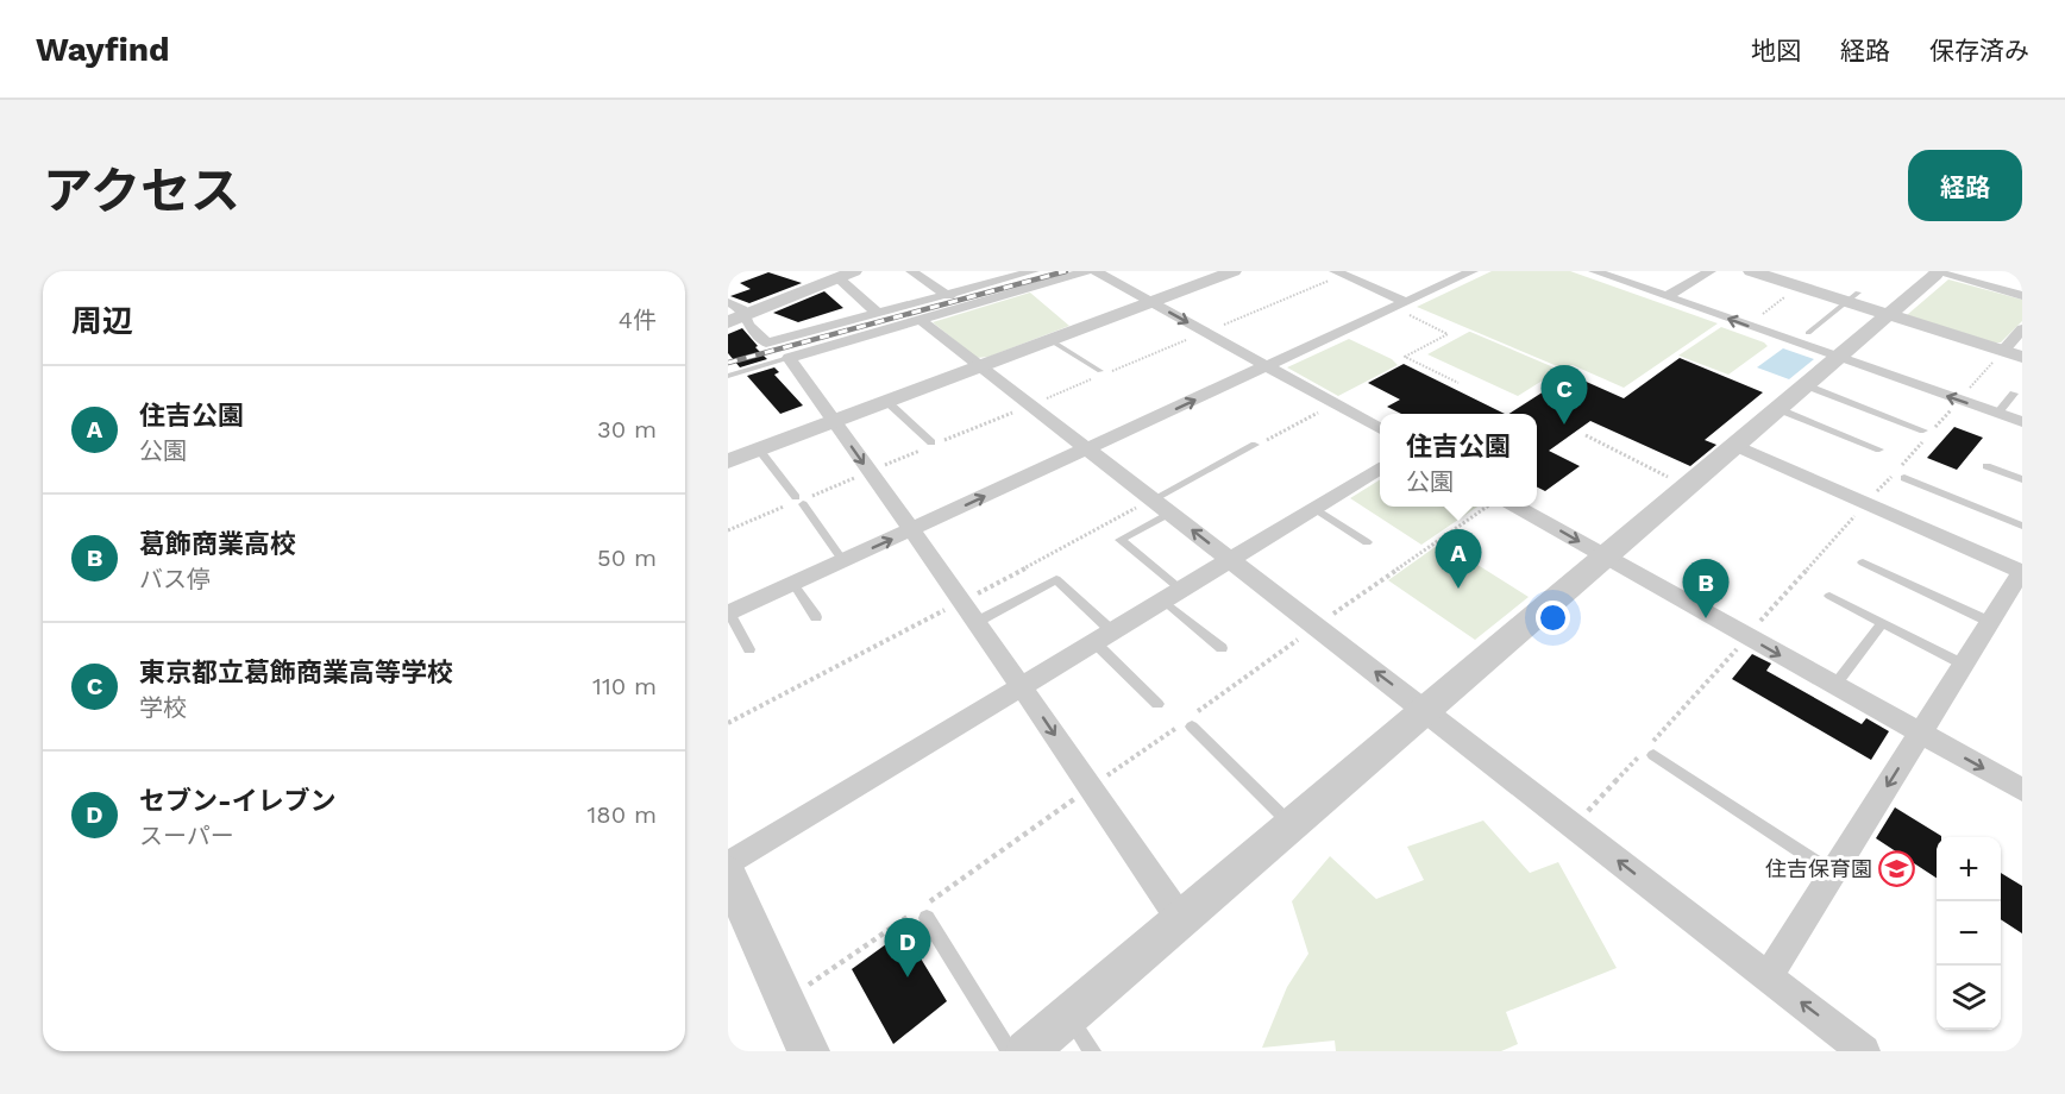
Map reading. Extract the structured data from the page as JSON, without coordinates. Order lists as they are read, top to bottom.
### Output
{
  "places": {
    "school or university": ["住吉保育園"]
  },
  "page": {
    "header": "Wayfind",
    "nav": ["地図", "経路", "保存済み"],
    "title": "アクセス",
    "buttons": "経路",
    "heading": ["周辺", "4件"],
    "list": [
      {
        "mark": "A",
        "name": "住吉公園",
        "note": "公園",
        "value": "30 m"
      },
      {
        "mark": "B",
        "name": "葛飾商業高校",
        "note": "バス停",
        "value": "50 m"
      },
      {
        "mark": "C",
        "name": "東京都立葛飾商業高等学校",
        "note": "学校",
        "value": "110 m"
      },
      {
        "mark": "D",
        "name": "セブン-イレブン",
        "note": "スーパー",
        "value": "180 m"
      }
    ],
    "pins": [
      "C",
      "A",
      "B",
      "D"
    ],
    "popup": ["住吉公園", "公園"],
    "map_buttons": ["+", "−"]
  }
}
